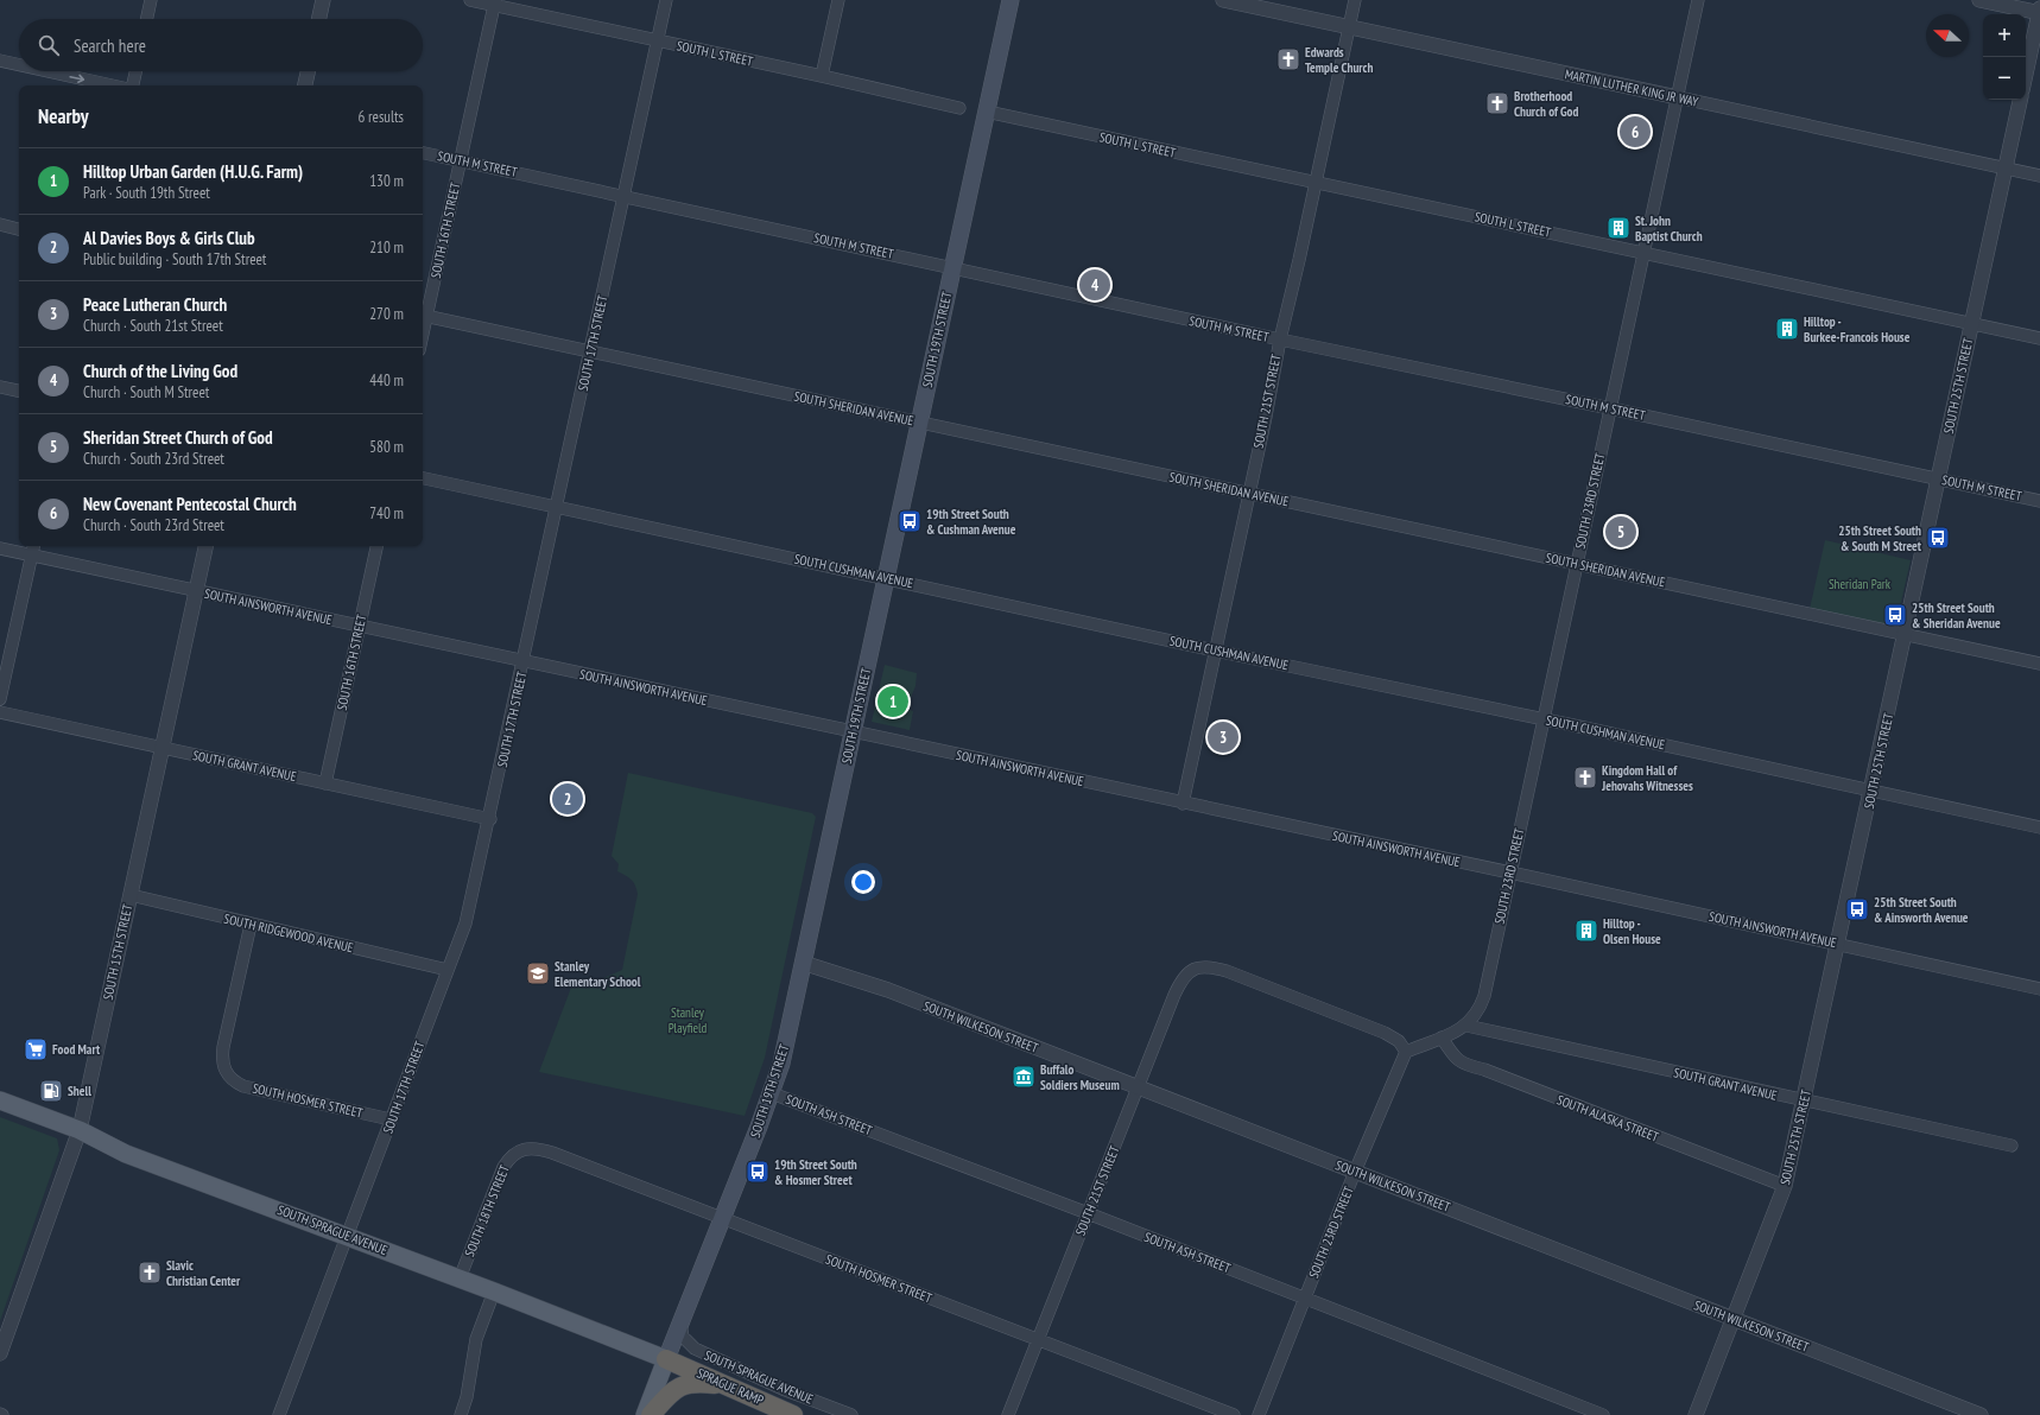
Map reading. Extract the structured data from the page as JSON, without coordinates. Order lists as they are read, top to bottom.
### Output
{
  "streets": {
    "highway": ["SPRAGUE RAMP"],
    "main road": ["SOUTH 19TH STREET", "SOUTH SPRAGUE AVENUE"],
    "street": [
      "SOUTH L STREET",
      "MARTIN LUTHER KING JR WAY",
      "SOUTH M STREET",
      "SOUTH 16TH STREET",
      "SOUTH 17TH STREET",
      "SOUTH 25TH STREET",
      "SOUTH 21ST STREET",
      "SOUTH SHERIDAN AVENUE",
      "SOUTH 23RD STREET",
      "SOUTH CUSHMAN AVENUE",
      "SOUTH AINSWORTH AVENUE",
      "SOUTH GRANT AVENUE",
      "SOUTH RIDGEWOOD AVENUE",
      "SOUTH 15TH STREET",
      "SOUTH WILKESON STREET",
      "SOUTH HOSMER STREET",
      "SOUTH ASH STREET",
      "SOUTH ALASKA STREET",
      "SOUTH 18TH STREET"
    ]
  },
  "crossings": [
    ["SOUTH L STREET", "SOUTH 16TH STREET"],
    ["SOUTH L STREET", "SOUTH 19TH STREET"],
    ["SOUTH L STREET", "SOUTH 17TH STREET"],
    ["SOUTH L STREET", "SOUTH 25TH STREET"],
    ["SOUTH L STREET", "SOUTH 21ST STREET"],
    ["SOUTH L STREET", "SOUTH 23RD STREET"],
    ["MARTIN LUTHER KING JR WAY", "SOUTH 25TH STREET"],
    ["MARTIN LUTHER KING JR WAY", "SOUTH 21ST STREET"],
    ["MARTIN LUTHER KING JR WAY", "SOUTH 23RD STREET"],
    ["SOUTH M STREET", "SOUTH 16TH STREET"],
    ["SOUTH M STREET", "SOUTH 19TH STREET"],
    ["SOUTH M STREET", "SOUTH 17TH STREET"],
    ["SOUTH M STREET", "SOUTH 25TH STREET"],
    ["SOUTH M STREET", "SOUTH 21ST STREET"],
    ["SOUTH M STREET", "SOUTH 23RD STREET"],
    ["SOUTH 16TH STREET", "SOUTH SHERIDAN AVENUE"],
    ["SOUTH 16TH STREET", "SOUTH AINSWORTH AVENUE"],
    ["SOUTH 16TH STREET", "SOUTH GRANT AVENUE"],
    ["SOUTH 19TH STREET", "SOUTH SHERIDAN AVENUE"],
    ["SOUTH 19TH STREET", "SOUTH CUSHMAN AVENUE"],
    ["SOUTH 19TH STREET", "SOUTH AINSWORTH AVENUE"],
    ["SOUTH 19TH STREET", "SOUTH WILKESON STREET"],
    ["SOUTH 19TH STREET", "SOUTH HOSMER STREET"],
    ["SOUTH 19TH STREET", "SOUTH ASH STREET"],
    ["SOUTH 19TH STREET", "SOUTH SPRAGUE AVENUE"],
    ["SOUTH 19TH STREET", "SPRAGUE RAMP"],
    ["SOUTH 17TH STREET", "SOUTH SHERIDAN AVENUE"],
    ["SOUTH 17TH STREET", "SOUTH CUSHMAN AVENUE"],
    ["SOUTH 17TH STREET", "SOUTH AINSWORTH AVENUE"],
    ["SOUTH 17TH STREET", "SOUTH GRANT AVENUE"],
    ["SOUTH 17TH STREET", "SOUTH RIDGEWOOD AVENUE"],
    ["SOUTH 17TH STREET", "SOUTH HOSMER STREET"],
    ["SOUTH 17TH STREET", "SOUTH SPRAGUE AVENUE"],
    ["SOUTH 25TH STREET", "SOUTH SHERIDAN AVENUE"],
    ["SOUTH 25TH STREET", "SOUTH CUSHMAN AVENUE"],
    ["SOUTH 25TH STREET", "SOUTH AINSWORTH AVENUE"],
    ["SOUTH 25TH STREET", "SOUTH GRANT AVENUE"],
    ["SOUTH 25TH STREET", "SOUTH WILKESON STREET"],
    ["SOUTH 25TH STREET", "SOUTH ALASKA STREET"],
    ["SOUTH 21ST STREET", "SOUTH SHERIDAN AVENUE"],
    ["SOUTH 21ST STREET", "SOUTH 23RD STREET"],
    ["SOUTH 21ST STREET", "SOUTH CUSHMAN AVENUE"],
    ["SOUTH 21ST STREET", "SOUTH AINSWORTH AVENUE"],
    ["SOUTH 21ST STREET", "SOUTH WILKESON STREET"],
    ["SOUTH 21ST STREET", "SOUTH HOSMER STREET"],
    ["SOUTH 21ST STREET", "SOUTH ASH STREET"],
    ["SOUTH SHERIDAN AVENUE", "SOUTH 23RD STREET"],
    ["SOUTH 23RD STREET", "SOUTH CUSHMAN AVENUE"],
    ["SOUTH 23RD STREET", "SOUTH AINSWORTH AVENUE"],
    ["SOUTH 23RD STREET", "SOUTH GRANT AVENUE"],
    ["SOUTH 23RD STREET", "SOUTH WILKESON STREET"],
    ["SOUTH 23RD STREET", "SOUTH ASH STREET"],
    ["SOUTH 23RD STREET", "SOUTH ALASKA STREET"],
    ["SOUTH AINSWORTH AVENUE", "SOUTH 15TH STREET"],
    ["SOUTH GRANT AVENUE", "SOUTH 15TH STREET"],
    ["SOUTH RIDGEWOOD AVENUE", "SOUTH 15TH STREET"],
    ["SOUTH RIDGEWOOD AVENUE", "SOUTH HOSMER STREET"],
    ["SOUTH 15TH STREET", "SOUTH SPRAGUE AVENUE"],
    ["SOUTH HOSMER STREET", "SOUTH 18TH STREET"],
    ["SOUTH 18TH STREET", "SOUTH SPRAGUE AVENUE"],
    ["SOUTH SPRAGUE AVENUE", "SPRAGUE RAMP"]
  ],
  "parks": ["Sheridan Park", "Stanley Playfield"],
  "places": {
    "church": [
      "Edwards Temple Church",
      "Brotherhood Church of God",
      "Kingdom Hall of Jehovahs Witnesses",
      "Slavic Christian Center"
    ],
    "building": ["St. John Baptist Church", "Hilltop - Burkee-Francois House", "Hilltop - Olsen House"],
    "bus stop": [
      "19th Street South & Cushman Avenue",
      "25th Street South & South M Street",
      "25th Street South & Sheridan Avenue",
      "25th Street South & Ainsworth Avenue",
      "19th Street South & Hosmer Street"
    ],
    "school or university": ["Stanley Elementary School"],
    "supermarket": ["Food Mart"],
    "museum": ["Buffalo Soldiers Museum"],
    "fuel station": ["Shell"]
  },
  "north": "left",
  "page": {
    "map_buttons": ["+", "−"],
    "search": "Search here",
    "heading": ["Nearby", "6 results"],
    "pins": [
      "6",
      "4",
      "5",
      "1",
      "3",
      "2"
    ],
    "list": [
      {
        "mark": "1",
        "name": "Hilltop Urban Garden (H.U.G. Farm)",
        "note": "Park · South 19th Street",
        "value": "130 m"
      },
      {
        "mark": "2",
        "name": "Al Davies Boys & Girls Club",
        "note": "Public building · South 17th Street",
        "value": "210 m"
      },
      {
        "mark": "3",
        "name": "Peace Lutheran Church",
        "note": "Church · South 21st Street",
        "value": "270 m"
      },
      {
        "mark": "4",
        "name": "Church of the Living God",
        "note": "Church · South M Street",
        "value": "440 m"
      },
      {
        "mark": "5",
        "name": "Sheridan Street Church of God",
        "note": "Church · South 23rd Street",
        "value": "580 m"
      },
      {
        "mark": "6",
        "name": "New Covenant Pentecostal Church",
        "note": "Church · South 23rd Street",
        "value": "740 m"
      }
    ]
  }
}
